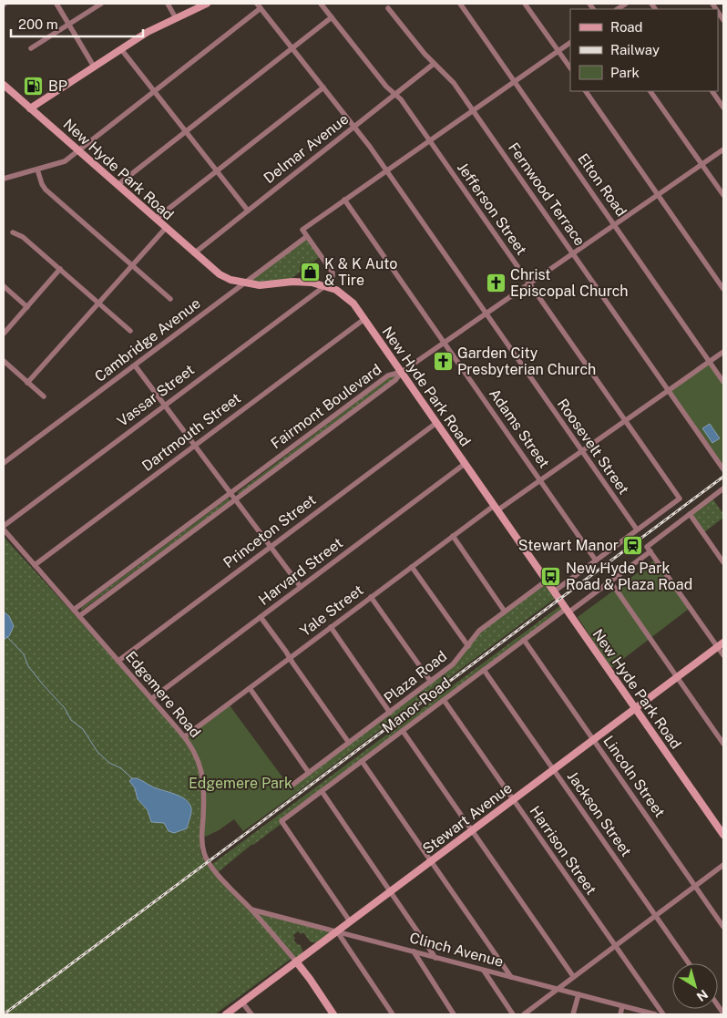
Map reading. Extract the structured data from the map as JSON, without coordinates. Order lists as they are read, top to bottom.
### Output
{
  "streets": {
    "main road": ["New Hyde Park Road", "Stewart Avenue"],
    "street": [
      "Delmar Avenue",
      "Elton Road",
      "Fernwood Terrace",
      "Jefferson Street",
      "Cambridge Avenue",
      "Vassar Street",
      "Fairmont Boulevard",
      "Adams Street",
      "Dartmouth Street",
      "Roosevelt Street",
      "Princeton Street",
      "Harvard Street",
      "Yale Street",
      "Plaza Road",
      "Edgemere Road",
      "Manor Road",
      "Lincoln Street",
      "Jackson Street",
      "Harrison Street",
      "Clinch Avenue"
    ]
  },
  "crossings": [
    ["Delmar Avenue", "New Hyde Park Road"],
    ["Delmar Avenue", "Fernwood Terrace"],
    ["Delmar Avenue", "Jefferson Street"],
    ["Delmar Avenue", "Roosevelt Street"],
    ["New Hyde Park Road", "Cambridge Avenue"],
    ["New Hyde Park Road", "Vassar Street"],
    ["New Hyde Park Road", "Fairmont Boulevard"],
    ["New Hyde Park Road", "Dartmouth Street"],
    ["New Hyde Park Road", "Princeton Street"],
    ["New Hyde Park Road", "Harvard Street"],
    ["New Hyde Park Road", "Yale Street"],
    ["New Hyde Park Road", "Plaza Road"],
    ["New Hyde Park Road", "Manor Road"],
    ["New Hyde Park Road", "Stewart Avenue"],
    ["Elton Road", "Yale Street"],
    ["Fernwood Terrace", "Yale Street"],
    ["Jefferson Street", "Roosevelt Street"],
    ["Jefferson Street", "Yale Street"],
    ["Fairmont Boulevard", "Edgemere Road"],
    ["Adams Street", "Yale Street"],
    ["Dartmouth Street", "Edgemere Road"],
    ["Roosevelt Street", "Yale Street"],
    ["Princeton Street", "Edgemere Road"],
    ["Harvard Street", "Edgemere Road"],
    ["Yale Street", "Edgemere Road"],
    ["Edgemere Road", "Stewart Avenue"],
    ["Edgemere Road", "Clinch Avenue"],
    ["Manor Road", "Lincoln Street"],
    ["Manor Road", "Jackson Street"],
    ["Manor Road", "Stewart Avenue"],
    ["Manor Road", "Harrison Street"],
    ["Lincoln Street", "Stewart Avenue"],
    ["Jackson Street", "Stewart Avenue"],
    ["Stewart Avenue", "Harrison Street"],
    ["Stewart Avenue", "Clinch Avenue"]
  ],
  "parks": ["Edgemere Park"],
  "places": {
    "fuel station": ["BP"],
    "shop": ["K & K Auto & Tire"],
    "church": ["Christ Episcopal Church", "Garden City Presbyterian Church"],
    "station": ["Stewart Manor"],
    "bus stop": ["New Hyde Park Road & Plaza Road"]
  },
  "legend": ["Road", "Railway", "Park"],
  "scale_bar": "200 m",
  "north": "bottom right"
}
